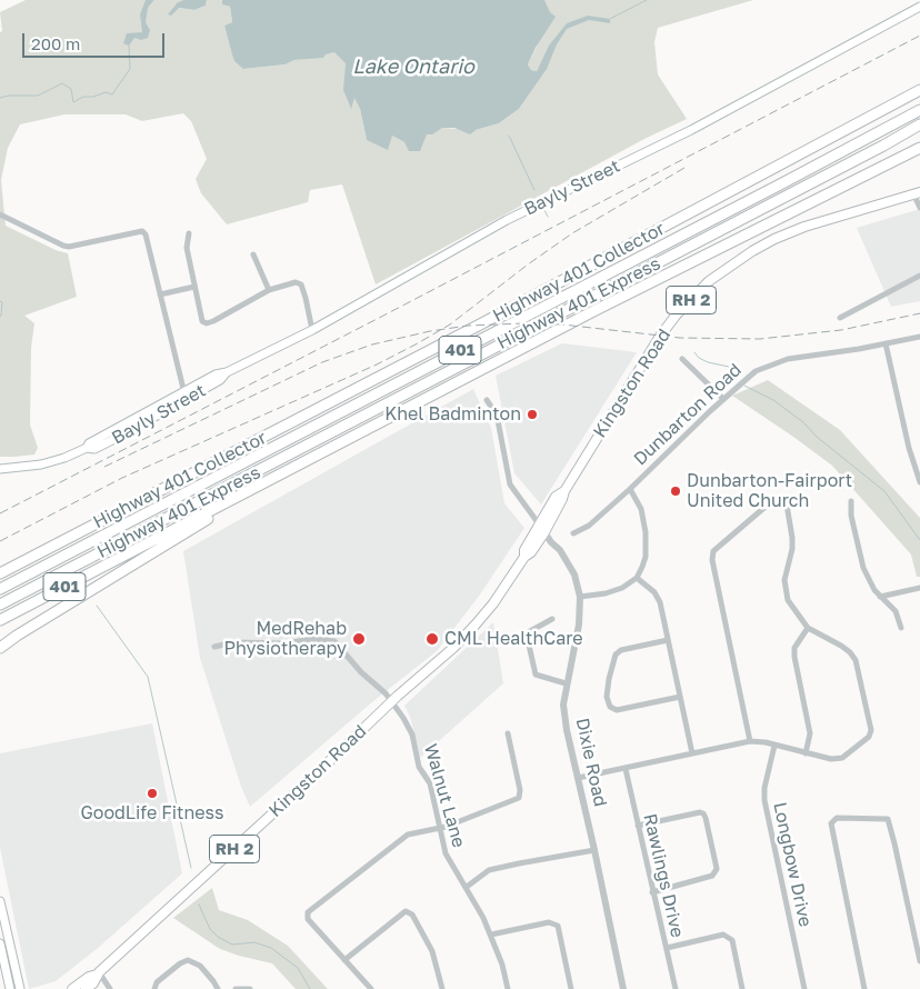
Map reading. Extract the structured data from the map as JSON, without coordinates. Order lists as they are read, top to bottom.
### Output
{
  "streets": {
    "highway": ["Highway 401 Collector", "Highway 401 Express", "401"],
    "main road": ["Bayly Street", "RH 2", "Kingston Road"],
    "street": [
      "Dunbarton Road",
      "Dixie Road",
      "Walnut Lane",
      "Longbow Drive",
      "Rawlings Drive"
    ]
  },
  "crossings": [
    ["Kingston Road", "Dixie Road"],
    ["Kingston Road", "Walnut Lane"]
  ],
  "water": ["Lake Ontario"],
  "places": [
    "Khel Badminton",
    "Dunbarton-Fairport United Church",
    "MedRehab Physiotherapy",
    "CML HealthCare",
    "GoodLife Fitness"
  ],
  "scale_bar": "200 m"
}
